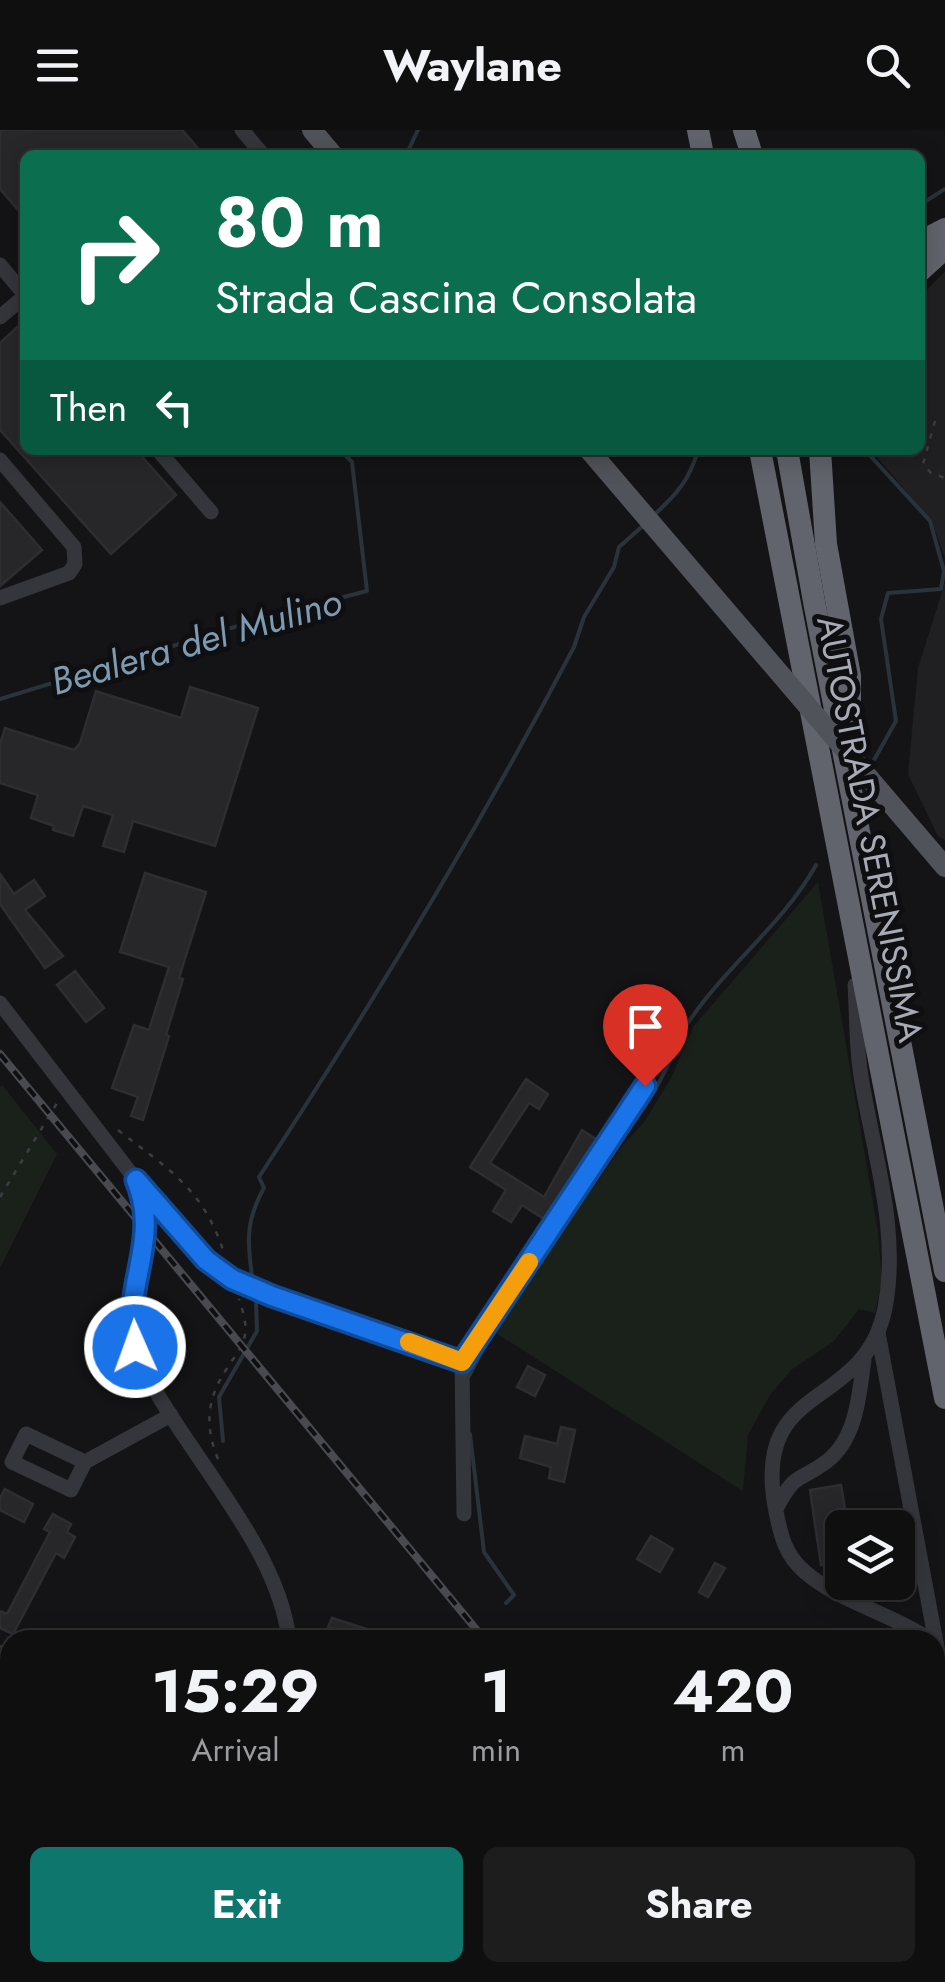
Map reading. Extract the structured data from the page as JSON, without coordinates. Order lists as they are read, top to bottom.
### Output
{
  "streets": {
    "highway": ["AUTOSTRADA SERENISSIMA"]
  },
  "water": ["Bealera del Mulino"],
  "page": {
    "header": "Waylane",
    "turn": ["80 m", "Strada Cascina Consolata"],
    "then": "Then",
    "eta": [
      "15:29",
      "Arrival",
      "1",
      "min",
      "420",
      "m"
    ],
    "buttons": ["Exit", "Share"]
  }
}
